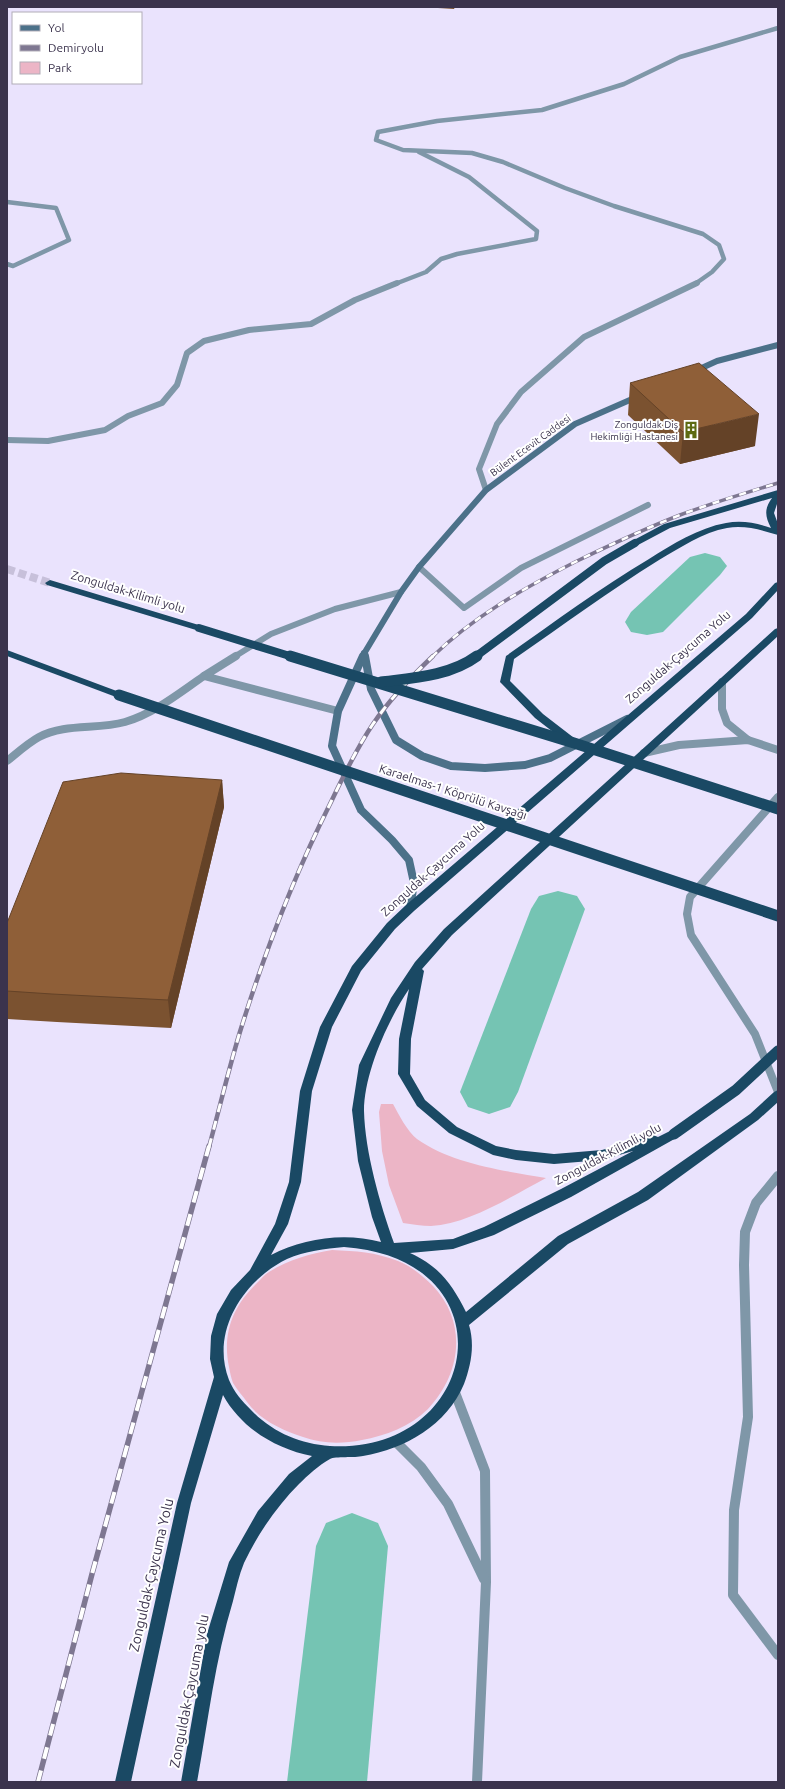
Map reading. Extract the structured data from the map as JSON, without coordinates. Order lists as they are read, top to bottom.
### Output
{
  "streets": {
    "highway": [
      "Zonguldak-Kilimli yolu",
      "Zonguldak-Çaycuma Yolu",
      "Karaelmas-1 Köprülü Kavşağı",
      "Zonguldak-Çaycuma yolu"
    ],
    "main road": ["Bülent Ecevit Caddesi"]
  },
  "crossings": [
    ["Bülent Ecevit Caddesi", "Zonguldak-Çaycuma Yolu"]
  ],
  "places": {
    "building": ["Zonguldak Diş Hekimliği Hastanesi"]
  },
  "legend": ["Yol", "Demiryolu", "Park"]
}
